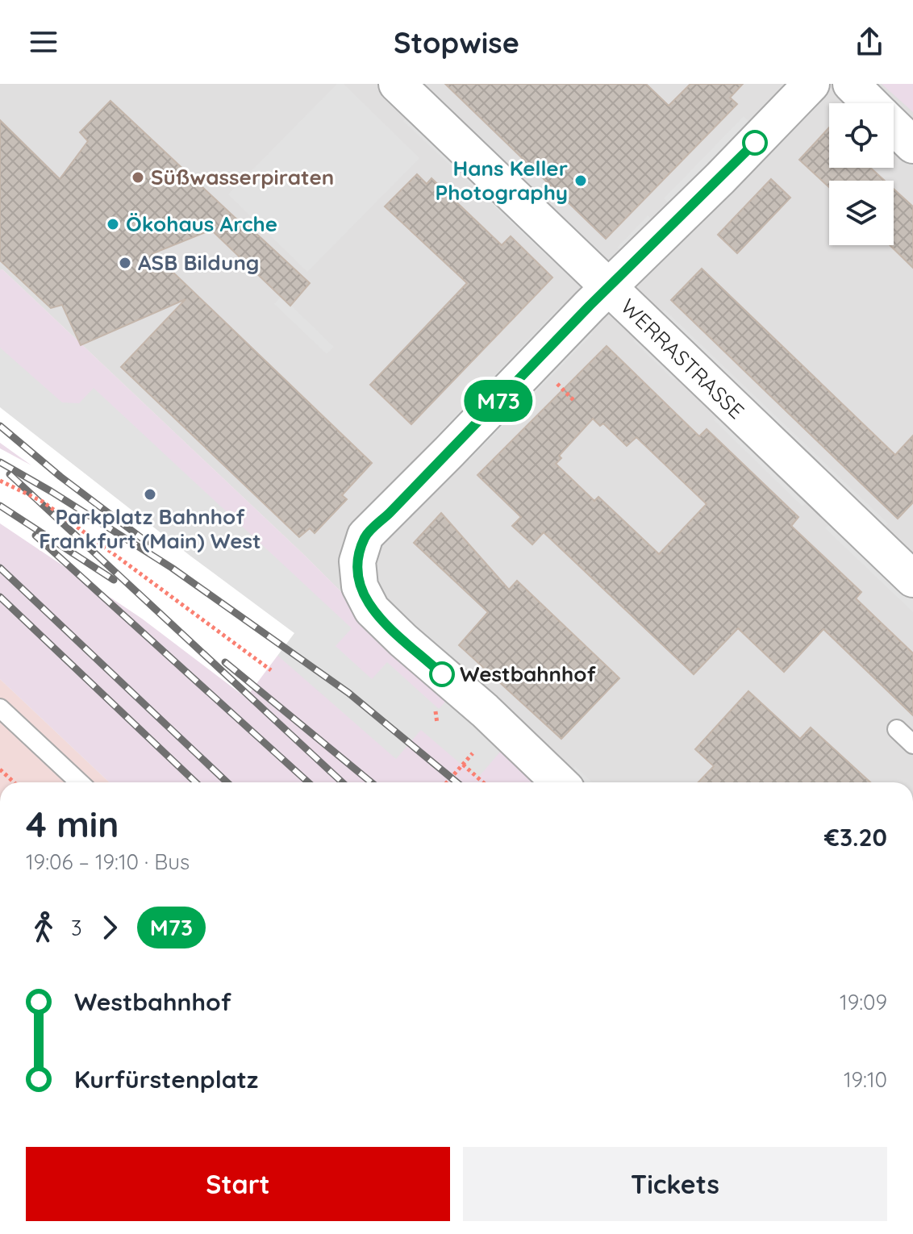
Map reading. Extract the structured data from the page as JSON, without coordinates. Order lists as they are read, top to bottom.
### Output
{
  "streets": {
    "street": ["WERRASTRASSE"]
  },
  "places": [
    "Süßwasserpiraten",
    "Hans Keller Photography",
    "Ökohaus Arche",
    "ASB Bildung",
    "Parkplatz Bahnhof Frankfurt (Main) West",
    "Westbahnhof"
  ],
  "lines": ["bus line M73"],
  "page": {
    "header": "Stopwise",
    "on_map": "M73",
    "heading": ["4 min", "19:06 – 19:10 · Bus", "€3.20"],
    "legs": ["3", "M73"],
    "list": [
      {
        "name": "Westbahnhof",
        "value": "19:09"
      },
      {
        "name": "Kurfürstenplatz",
        "value": "19:10"
      }
    ],
    "buttons": ["Start", "Tickets"]
  }
}
